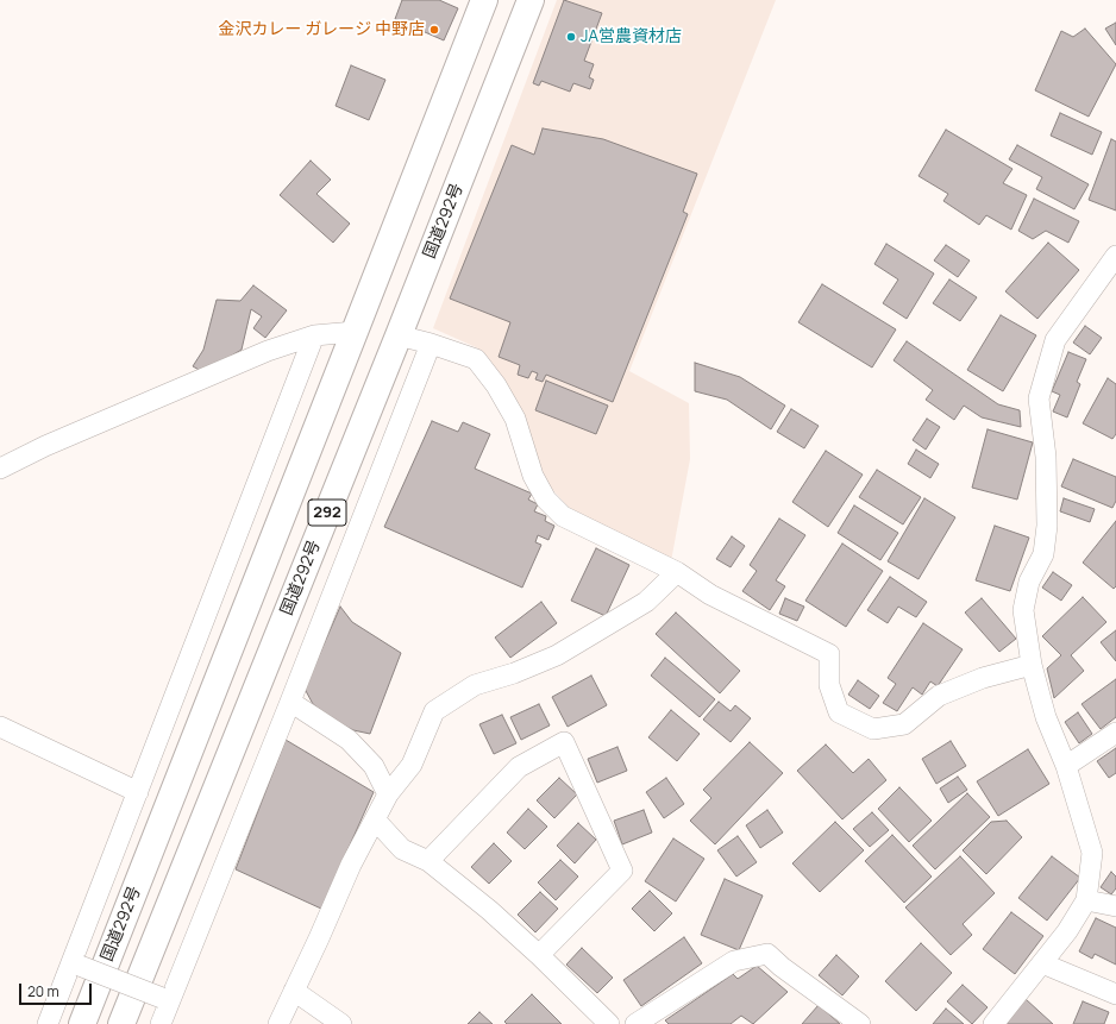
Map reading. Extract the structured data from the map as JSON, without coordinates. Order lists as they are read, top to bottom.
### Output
{
  "streets": {
    "highway": ["国道292号", "292"]
  },
  "places": ["金沢カレー ガレージ 中野店", "JA営農資材店"],
  "scale_bar": "20 m"
}
